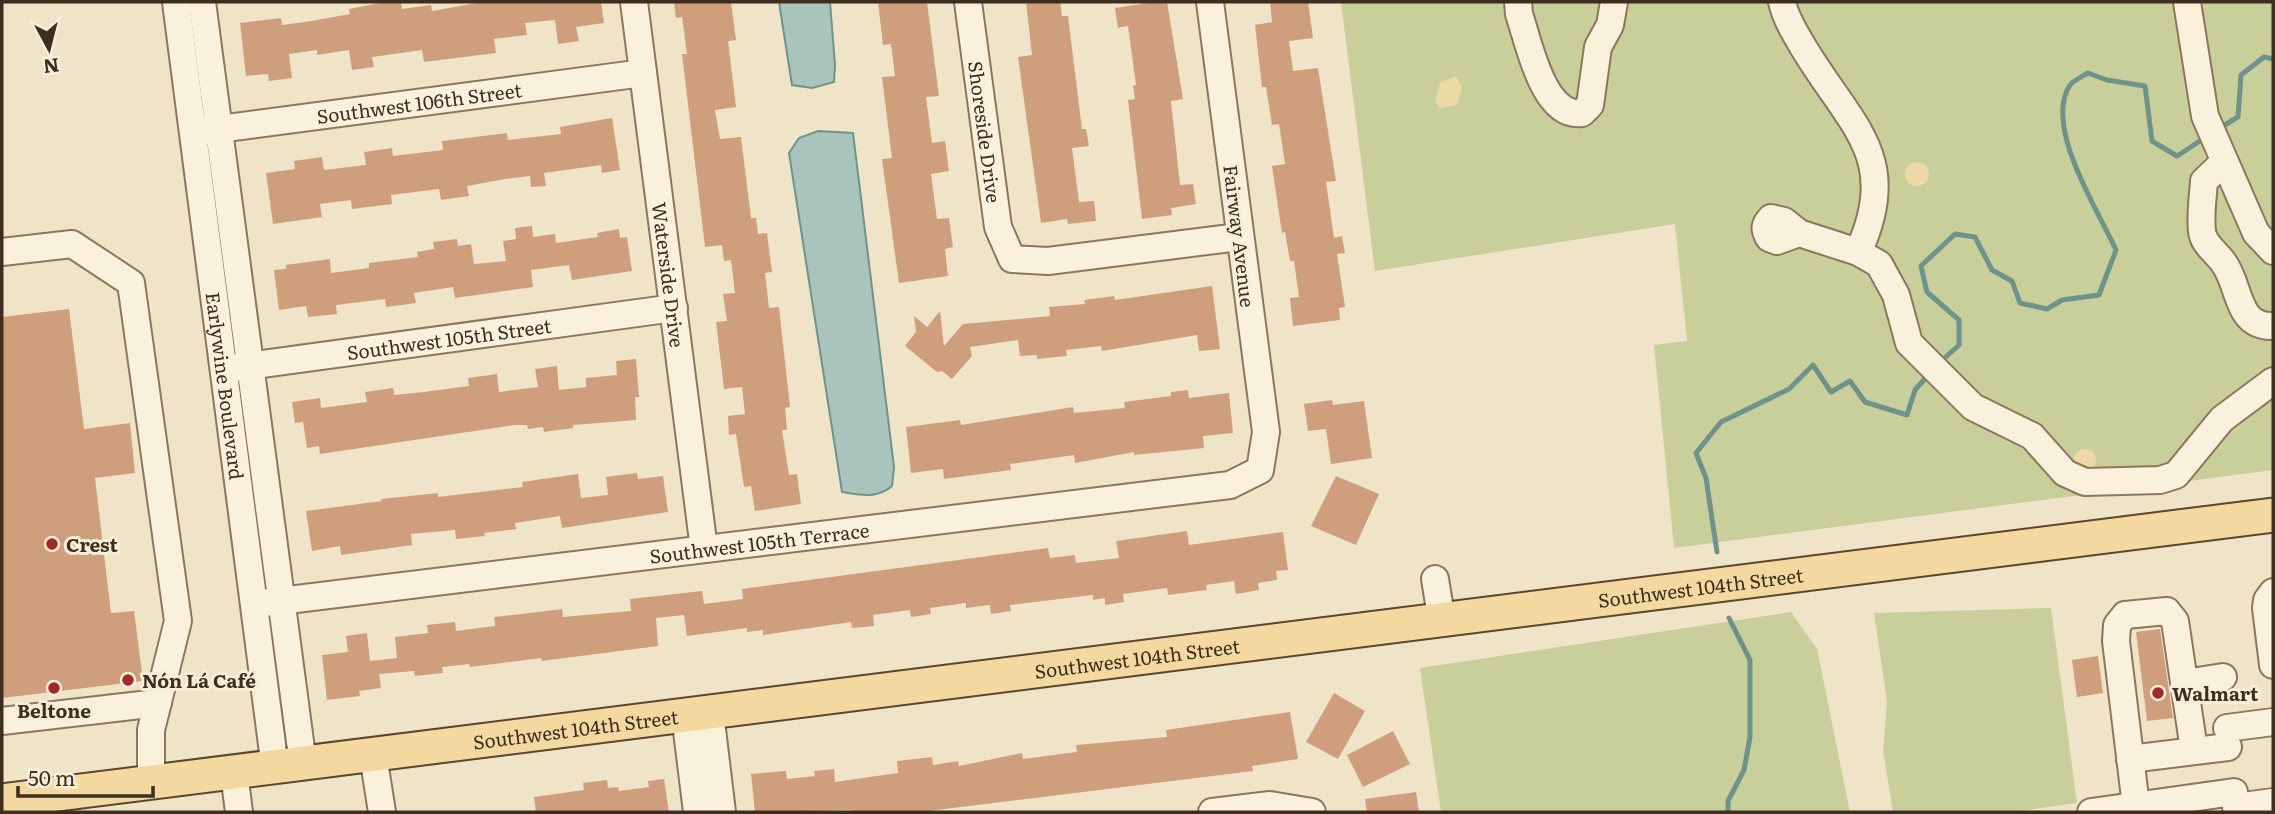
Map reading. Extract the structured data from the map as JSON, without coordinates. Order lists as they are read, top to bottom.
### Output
{
  "streets": {
    "main road": ["Southwest 104th Street"],
    "street": [
      "Southwest 106th Street",
      "Shoreside Drive",
      "Fairway Avenue",
      "Waterside Drive",
      "Southwest 105th Street",
      "Earlywine Boulevard",
      "Southwest 105th Terrace"
    ]
  },
  "crossings": [
    ["Southwest 106th Street", "Waterside Drive"],
    ["Southwest 106th Street", "Earlywine Boulevard"],
    ["Shoreside Drive", "Fairway Avenue"],
    ["Fairway Avenue", "Southwest 105th Terrace"],
    ["Waterside Drive", "Southwest 105th Street"],
    ["Waterside Drive", "Southwest 105th Terrace"],
    ["Southwest 105th Street", "Earlywine Boulevard"],
    ["Earlywine Boulevard", "Southwest 105th Terrace"],
    ["Earlywine Boulevard", "Southwest 104th Street"]
  ],
  "places": [
    "Crest",
    "Nón Lá Café",
    "Beltone",
    "Walmart"
  ],
  "scale_bar": "50 m",
  "north": "bottom"
}
